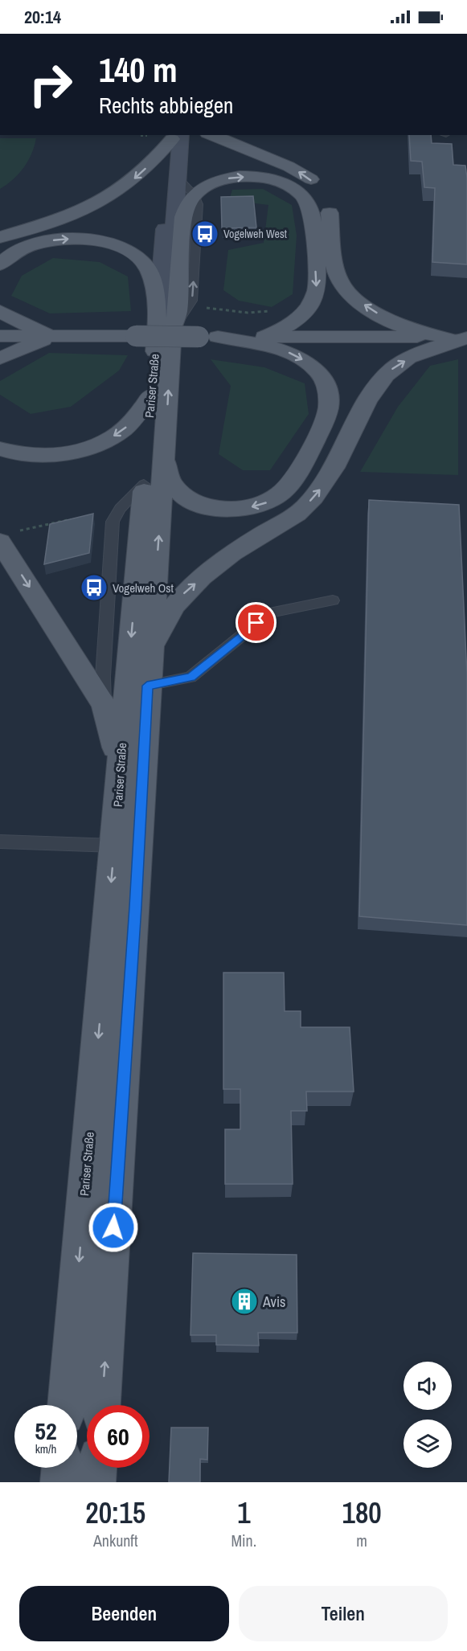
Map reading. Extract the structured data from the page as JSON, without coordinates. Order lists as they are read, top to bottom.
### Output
{
  "streets": {
    "main road": ["Pariser Straße"]
  },
  "places": {
    "bus stop": ["Vogelweh West", "Vogelweh Ost"],
    "building": ["Avis"]
  },
  "page": {
    "status": "20:14",
    "turn": ["140 m", "Rechts abbiegen"],
    "speed": "52 km/h",
    "limit": "60",
    "eta": [
      "20:15",
      "Ankunft",
      "1",
      "Min.",
      "180",
      "m"
    ],
    "buttons": ["Beenden", "Teilen"]
  }
}
